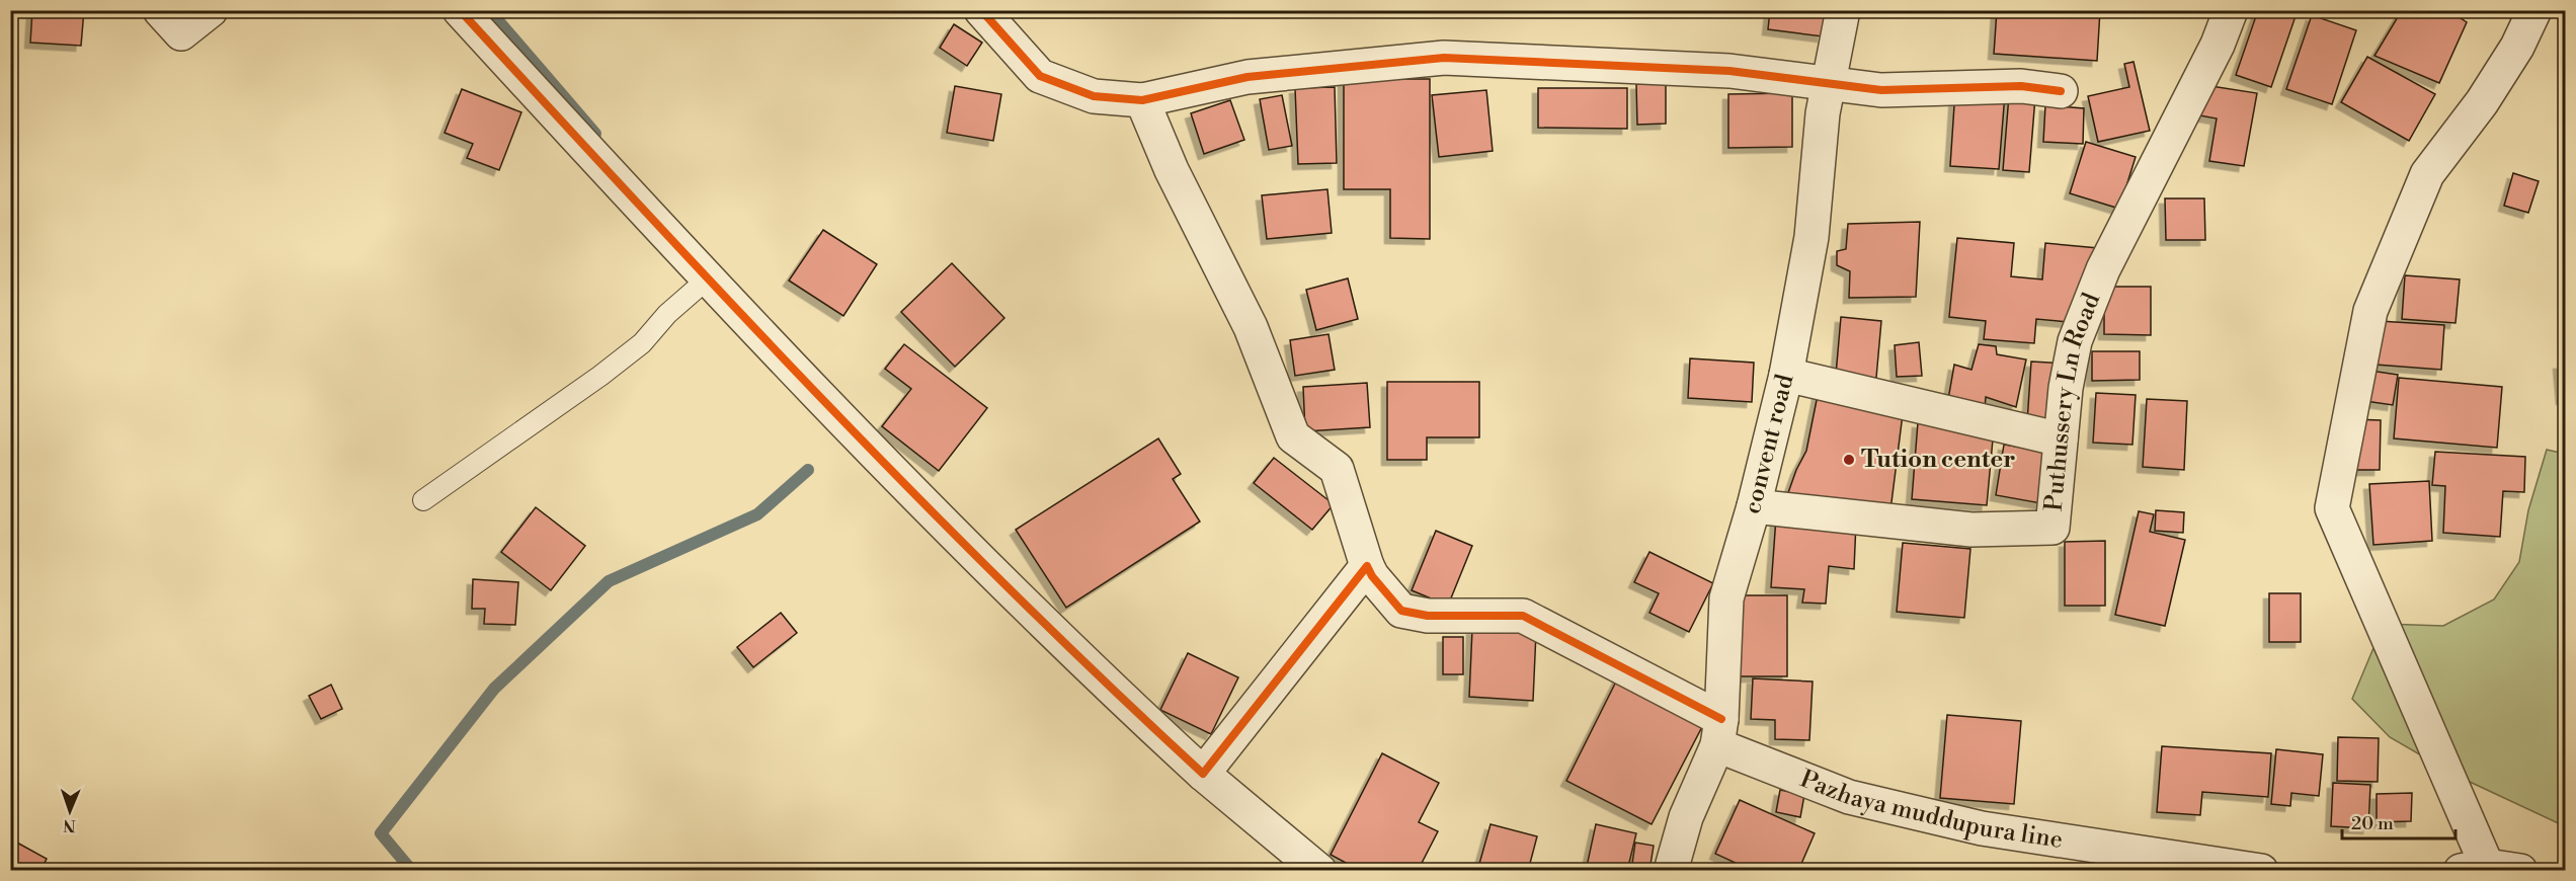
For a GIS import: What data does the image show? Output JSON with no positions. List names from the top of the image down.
{
  "streets": {
    "street": ["Puthussery Ln Road", "convent road", "Pazhaya muddupura line"]
  },
  "crossings": [
    ["Puthussery Ln Road", "convent road"],
    ["convent road", "Pazhaya muddupura line"]
  ],
  "places": ["Tution center"],
  "scale_bar": "20 m",
  "north": "bottom"
}
